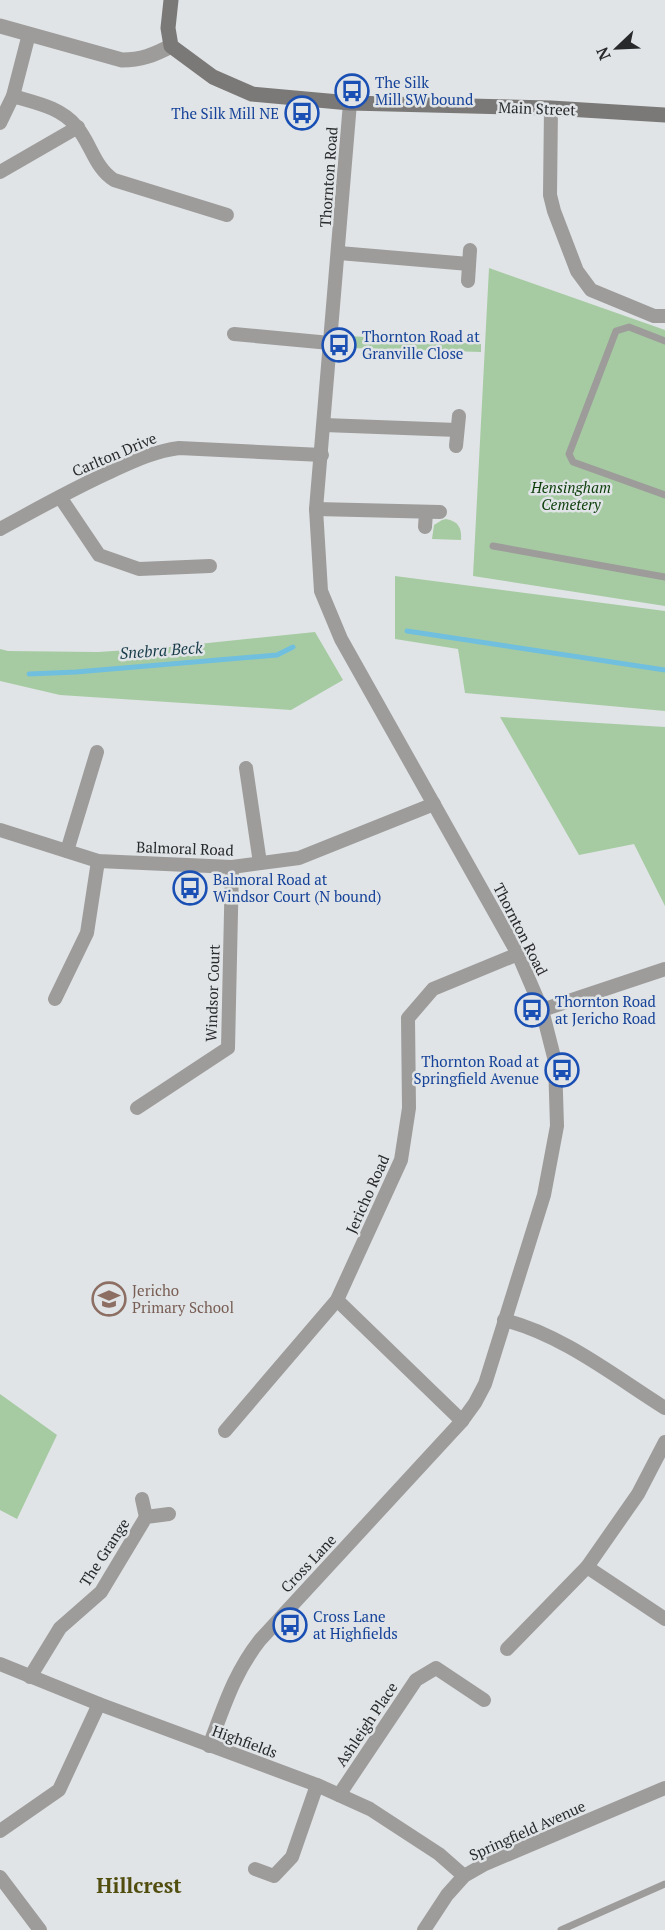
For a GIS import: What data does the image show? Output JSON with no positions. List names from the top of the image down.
{
  "streets": {
    "main road": ["Main Street"],
    "street": [
      "Thornton Road",
      "Carlton Drive",
      "Balmoral Road",
      "Windsor Court",
      "Jericho Road",
      "The Grange",
      "Cross Lane",
      "Ashleigh Place",
      "Highfields",
      "Springfield Avenue"
    ]
  },
  "crossings": [
    ["Main Street", "Thornton Road"],
    ["Thornton Road", "Carlton Drive"],
    ["Thornton Road", "Balmoral Road"],
    ["Thornton Road", "Jericho Road"],
    ["Thornton Road", "Cross Lane"],
    ["Balmoral Road", "Windsor Court"],
    ["The Grange", "Highfields"],
    ["Cross Lane", "Highfields"],
    ["Ashleigh Place", "Highfields"],
    ["Highfields", "Springfield Avenue"]
  ],
  "districts": ["Hillcrest"],
  "water": ["Snebra Beck"],
  "parks": ["Hensingham Cemetery"],
  "places": {
    "bus stop": [
      "The Silk Mill SW bound",
      "The Silk Mill NE",
      "Thornton Road at Granville Close",
      "Balmoral Road at Windsor Court (N bound)",
      "Thornton Road at Jericho Road",
      "Thornton Road at Springfield Avenue",
      "Cross Lane at Highfields"
    ],
    "school or university": ["Jericho Primary School"]
  },
  "north": "bottom left"
}
